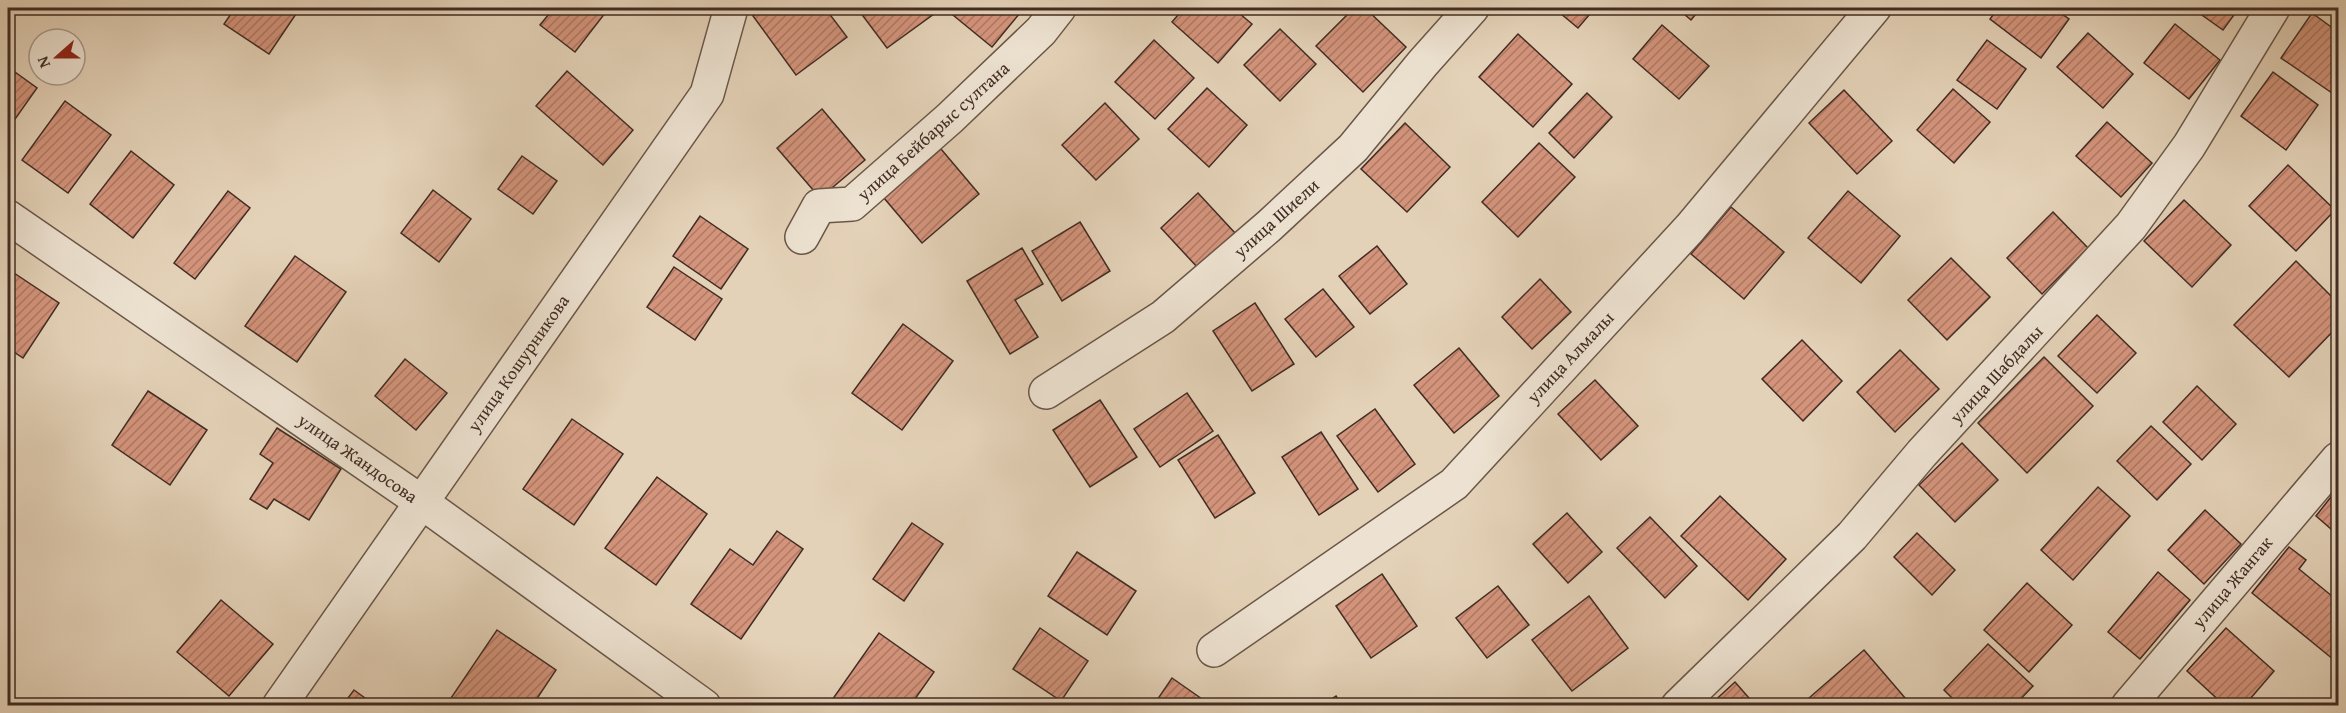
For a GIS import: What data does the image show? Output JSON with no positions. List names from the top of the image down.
{
  "streets": {
    "street": [
      "улица Бейбарыс султана",
      "улица Шиели",
      "улица Алмалы",
      "улица Кошурникова",
      "улица Шабдалы",
      "улица Жандосова",
      "улица Жангак"
    ]
  },
  "crossings": [
    ["улица Кошурникова", "улица Жандосова"]
  ],
  "north": "left"
}
